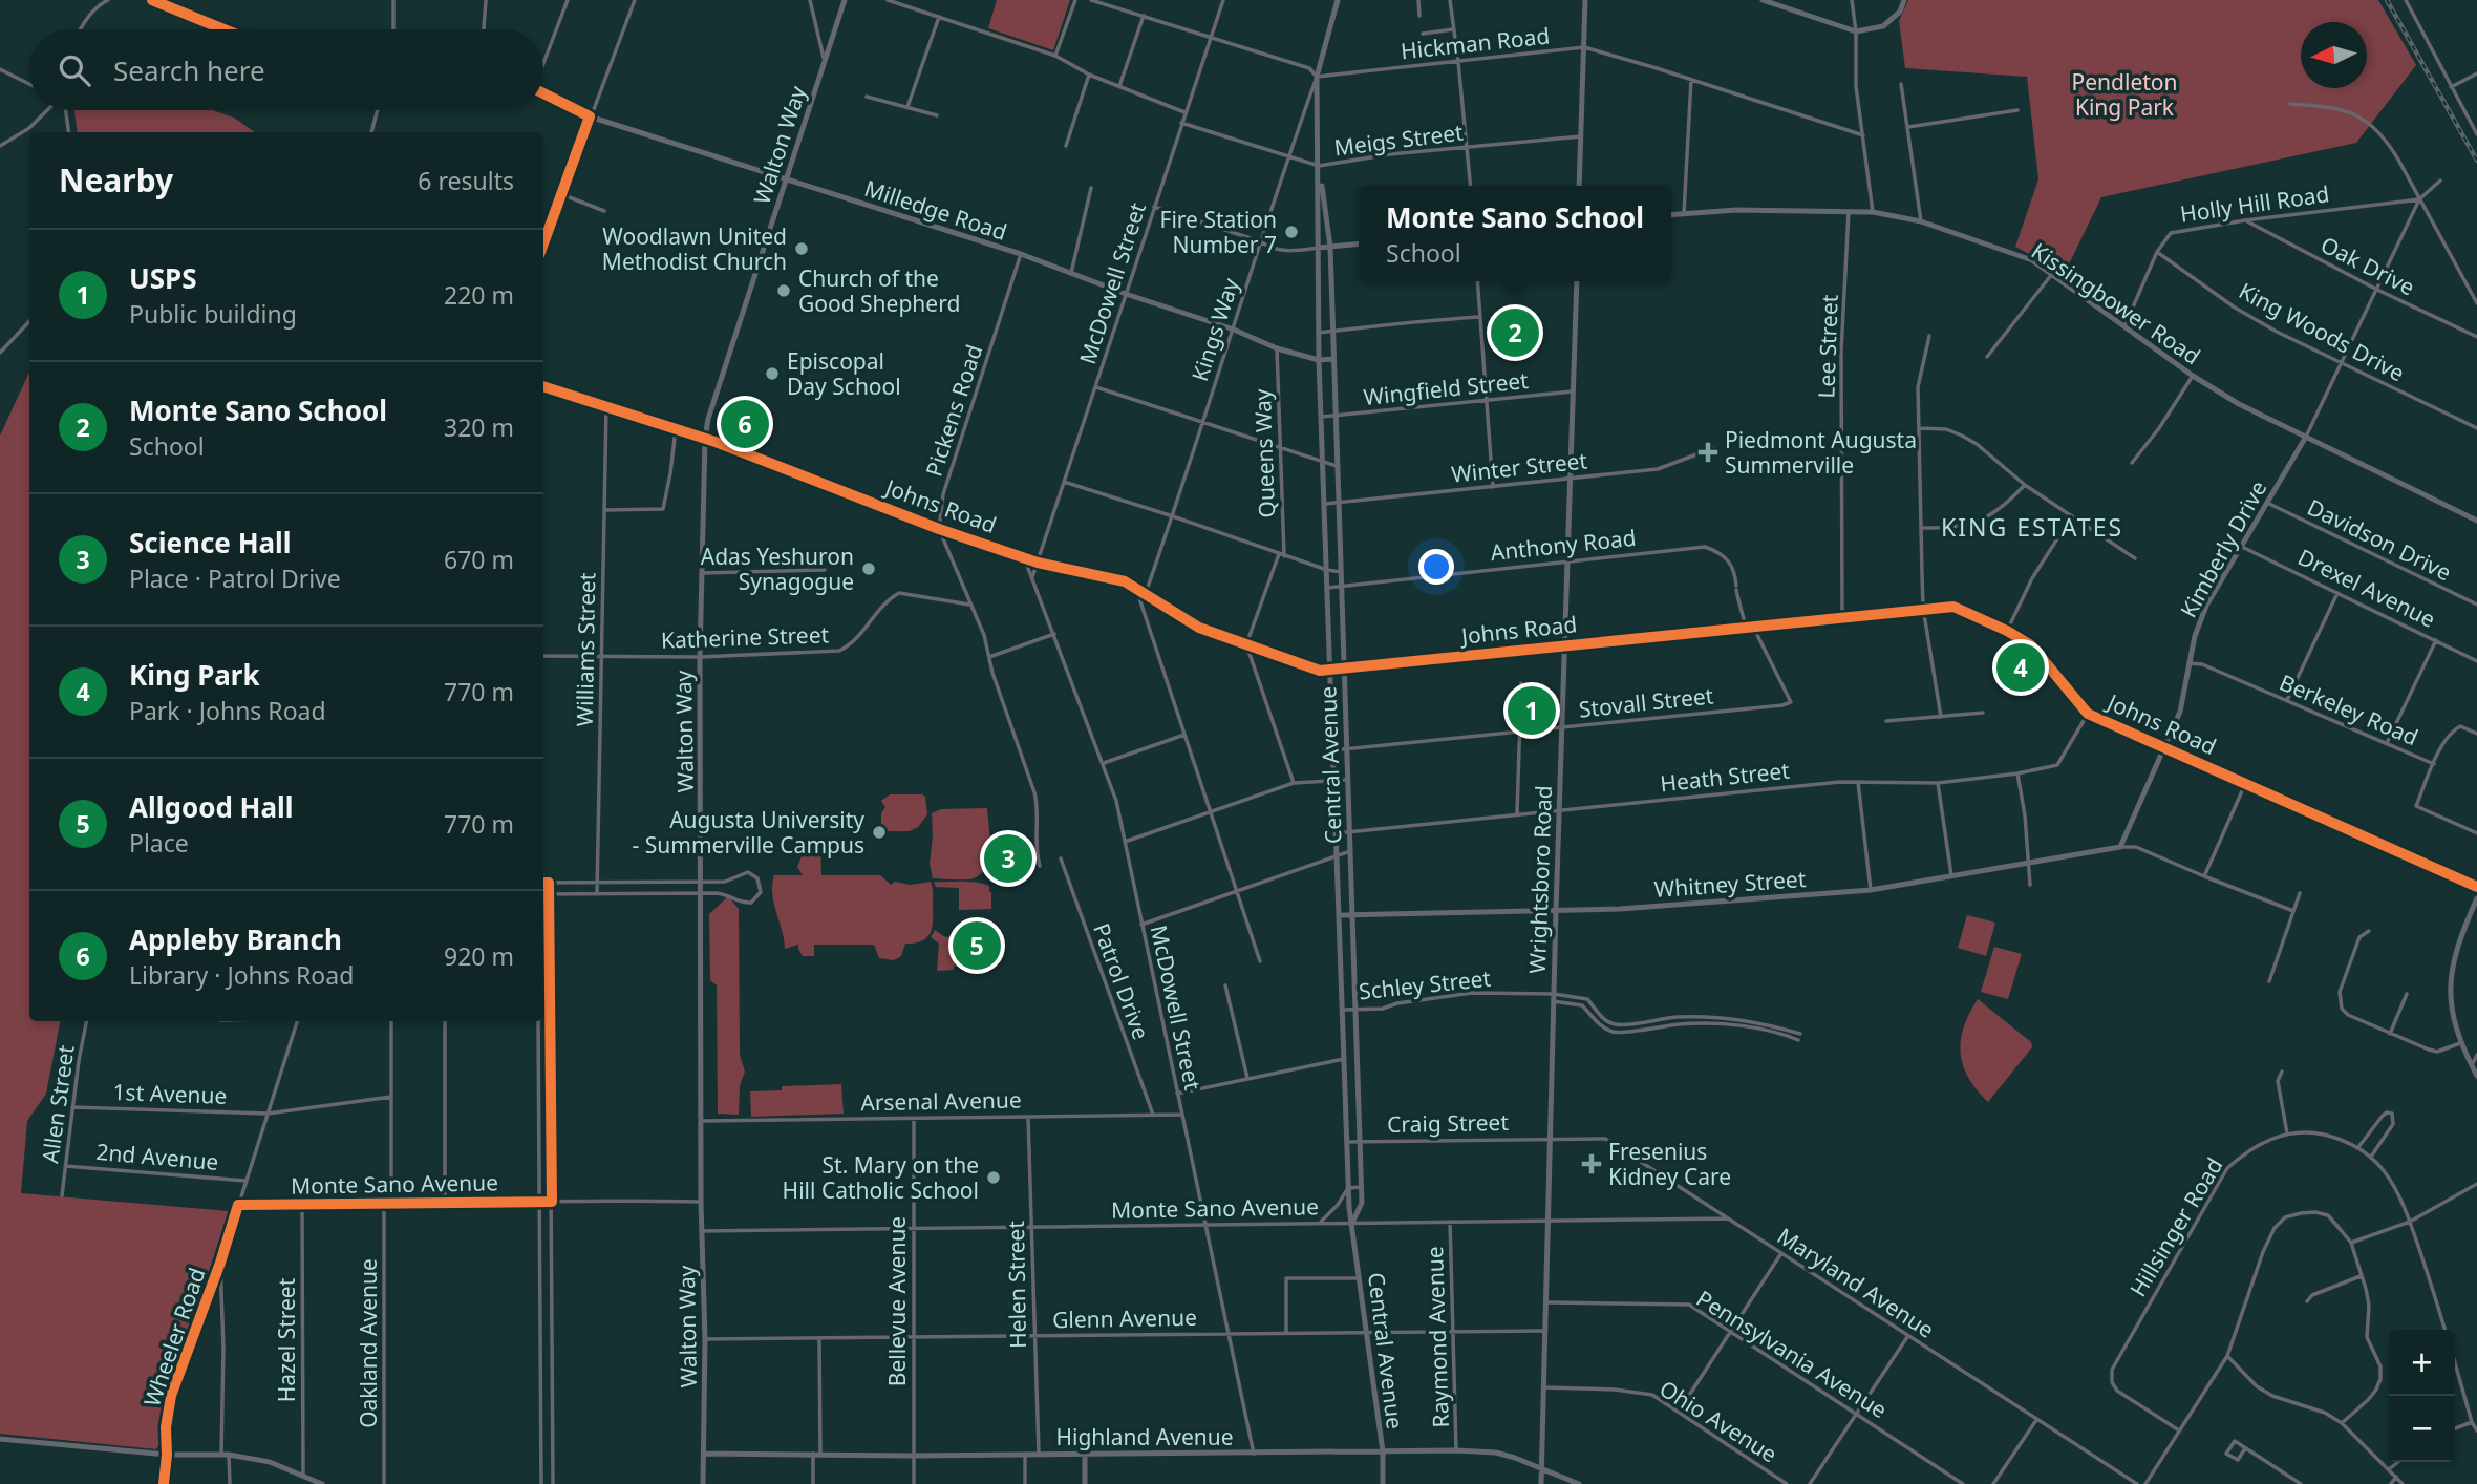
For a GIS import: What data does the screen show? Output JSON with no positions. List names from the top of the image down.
{
  "streets": {
    "main road": [
      "Walton Way",
      "Milledge Road",
      "Kissingbower Road",
      "Kimberly Drive",
      "Central Avenue",
      "Wrightsboro Road",
      "Whitney Street",
      "Wheeler Road",
      "Highland Avenue"
    ],
    "street": [
      "Hickman Road",
      "Meigs Street",
      "Holly Hill Road",
      "Oak Drive",
      "McDowell Street",
      "Kings Way",
      "King Woods Drive",
      "Lee Street",
      "Wingfield Street",
      "Pickens Road",
      "Queens Way",
      "Winter Street",
      "Johns Road",
      "Davidson Drive",
      "Anthony Road",
      "Drexel Avenue",
      "Katherine Street",
      "Williams Street",
      "Stovall Street",
      "Berkeley Road",
      "Heath Street",
      "Patrol Drive",
      "Schley Street",
      "1st Avenue",
      "Arsenal Avenue",
      "Allen Street",
      "Craig Street",
      "2nd Avenue",
      "Monte Sano Avenue",
      "Hillsinger Road",
      "Maryland Avenue",
      "Helen Street",
      "Bellevue Avenue",
      "Glenn Avenue",
      "Raymond Avenue",
      "Hazel Street",
      "Oakland Avenue",
      "Pennsylvania Avenue",
      "Ohio Avenue"
    ]
  },
  "crossings": [
    ["Hickman Road", "Kings Way"],
    ["Hickman Road", "Central Avenue"],
    ["Meigs Street", "McDowell Street"],
    ["Meigs Street", "Kings Way"],
    ["Meigs Street", "Central Avenue"],
    ["Walton Way", "Milledge Road"],
    ["Walton Way", "Johns Road"],
    ["Walton Way", "Katherine Street"],
    ["Walton Way", "Arsenal Avenue"],
    ["Walton Way", "Monte Sano Avenue"],
    ["Walton Way", "Glenn Avenue"],
    ["Walton Way", "Highland Avenue"],
    ["Holly Hill Road", "Oak Drive"],
    ["Holly Hill Road", "Kissingbower Road"],
    ["Holly Hill Road", "King Woods Drive"],
    ["Milledge Road", "McDowell Street"],
    ["Milledge Road", "Kings Way"],
    ["Milledge Road", "Pickens Road"],
    ["Milledge Road", "Queens Way"],
    ["Milledge Road", "Central Avenue"],
    ["McDowell Street", "Johns Road"],
    ["McDowell Street", "Arsenal Avenue"],
    ["McDowell Street", "Monte Sano Avenue"],
    ["McDowell Street", "Glenn Avenue"],
    ["McDowell Street", "Highland Avenue"],
    ["Kissingbower Road", "Lee Street"],
    ["Kissingbower Road", "Kimberly Drive"],
    ["Kings Way", "Johns Road"],
    ["Kings Way", "Central Avenue"],
    ["Lee Street", "Johns Road"],
    ["Wingfield Street", "Central Avenue"],
    ["Wingfield Street", "Wrightsboro Road"],
    ["Pickens Road", "Johns Road"],
    ["Queens Way", "Johns Road"],
    ["Winter Street", "Central Avenue"],
    ["Winter Street", "Wrightsboro Road"],
    ["Johns Road", "Anthony Road"],
    ["Johns Road", "Kimberly Drive"],
    ["Johns Road", "Williams Street"],
    ["Johns Road", "Stovall Street"],
    ["Johns Road", "Central Avenue"],
    ["Johns Road", "Heath Street"],
    ["Johns Road", "Wrightsboro Road"],
    ["Davidson Drive", "Kimberly Drive"],
    ["Anthony Road", "Central Avenue"],
    ["Anthony Road", "Wrightsboro Road"],
    ["Kimberly Drive", "Drexel Avenue"],
    ["Kimberly Drive", "Berkeley Road"],
    ["Kimberly Drive", "Whitney Street"],
    ["Katherine Street", "Williams Street"],
    ["Stovall Street", "Central Avenue"],
    ["Stovall Street", "Wrightsboro Road"],
    ["Central Avenue", "Heath Street"],
    ["Central Avenue", "Whitney Street"],
    ["Central Avenue", "Schley Street"],
    ["Central Avenue", "Craig Street"],
    ["Central Avenue", "Monte Sano Avenue"],
    ["Central Avenue", "Glenn Avenue"],
    ["Central Avenue", "Highland Avenue"],
    ["Heath Street", "Wrightsboro Road"],
    ["Wrightsboro Road", "Whitney Street"],
    ["Wrightsboro Road", "Schley Street"],
    ["Wrightsboro Road", "Craig Street"],
    ["Wrightsboro Road", "Monte Sano Avenue"],
    ["Wrightsboro Road", "Maryland Avenue"],
    ["Wrightsboro Road", "Glenn Avenue"],
    ["Wrightsboro Road", "Pennsylvania Avenue"],
    ["Wrightsboro Road", "Ohio Avenue"],
    ["Wrightsboro Road", "Highland Avenue"],
    ["Patrol Drive", "Arsenal Avenue"],
    ["1st Avenue", "Allen Street"],
    ["1st Avenue", "Wheeler Road"],
    ["Arsenal Avenue", "Helen Street"],
    ["Arsenal Avenue", "Bellevue Avenue"],
    ["Allen Street", "2nd Avenue"],
    ["Craig Street", "Maryland Avenue"],
    ["2nd Avenue", "Wheeler Road"],
    ["Monte Sano Avenue", "Maryland Avenue"],
    ["Monte Sano Avenue", "Helen Street"],
    ["Monte Sano Avenue", "Bellevue Avenue"],
    ["Monte Sano Avenue", "Wheeler Road"],
    ["Monte Sano Avenue", "Raymond Avenue"],
    ["Monte Sano Avenue", "Hazel Street"],
    ["Monte Sano Avenue", "Oakland Avenue"],
    ["Helen Street", "Glenn Avenue"],
    ["Helen Street", "Highland Avenue"],
    ["Bellevue Avenue", "Glenn Avenue"],
    ["Bellevue Avenue", "Highland Avenue"],
    ["Glenn Avenue", "Raymond Avenue"],
    ["Raymond Avenue", "Highland Avenue"]
  ],
  "districts": ["KING ESTATES"],
  "parks": ["Pendleton King Park"],
  "places": {
    "other": [
      "Fire Station Number 7",
      "Woodlawn United Methodist Church",
      "Church of the Good Shepherd",
      "Episcopal Day School",
      "Adas Yeshuron Synagogue",
      "Augusta University - Summerville Campus",
      "St. Mary on the Hill Catholic School"
    ],
    "health": ["Piedmont Augusta Summerville", "Fresenius Kidney Care"]
  },
  "north": "left",
  "page": {
    "search": "Search here",
    "heading": ["Nearby", "6 results"],
    "popup": ["Monte Sano School", "School"],
    "list": [
      {
        "mark": "1",
        "name": "USPS",
        "note": "Public building",
        "value": "220 m"
      },
      {
        "mark": "2",
        "name": "Monte Sano School",
        "note": "School",
        "value": "320 m"
      },
      {
        "mark": "3",
        "name": "Science Hall",
        "note": "Place · Patrol Drive",
        "value": "670 m"
      },
      {
        "mark": "4",
        "name": "King Park",
        "note": "Park · Johns Road",
        "value": "770 m"
      },
      {
        "mark": "5",
        "name": "Allgood Hall",
        "note": "Place",
        "value": "770 m"
      },
      {
        "mark": "6",
        "name": "Appleby Branch",
        "note": "Library · Johns Road",
        "value": "920 m"
      }
    ],
    "pins": [
      "2",
      "6",
      "4",
      "1",
      "3",
      "5"
    ],
    "map_buttons": ["+", "−"]
  }
}
